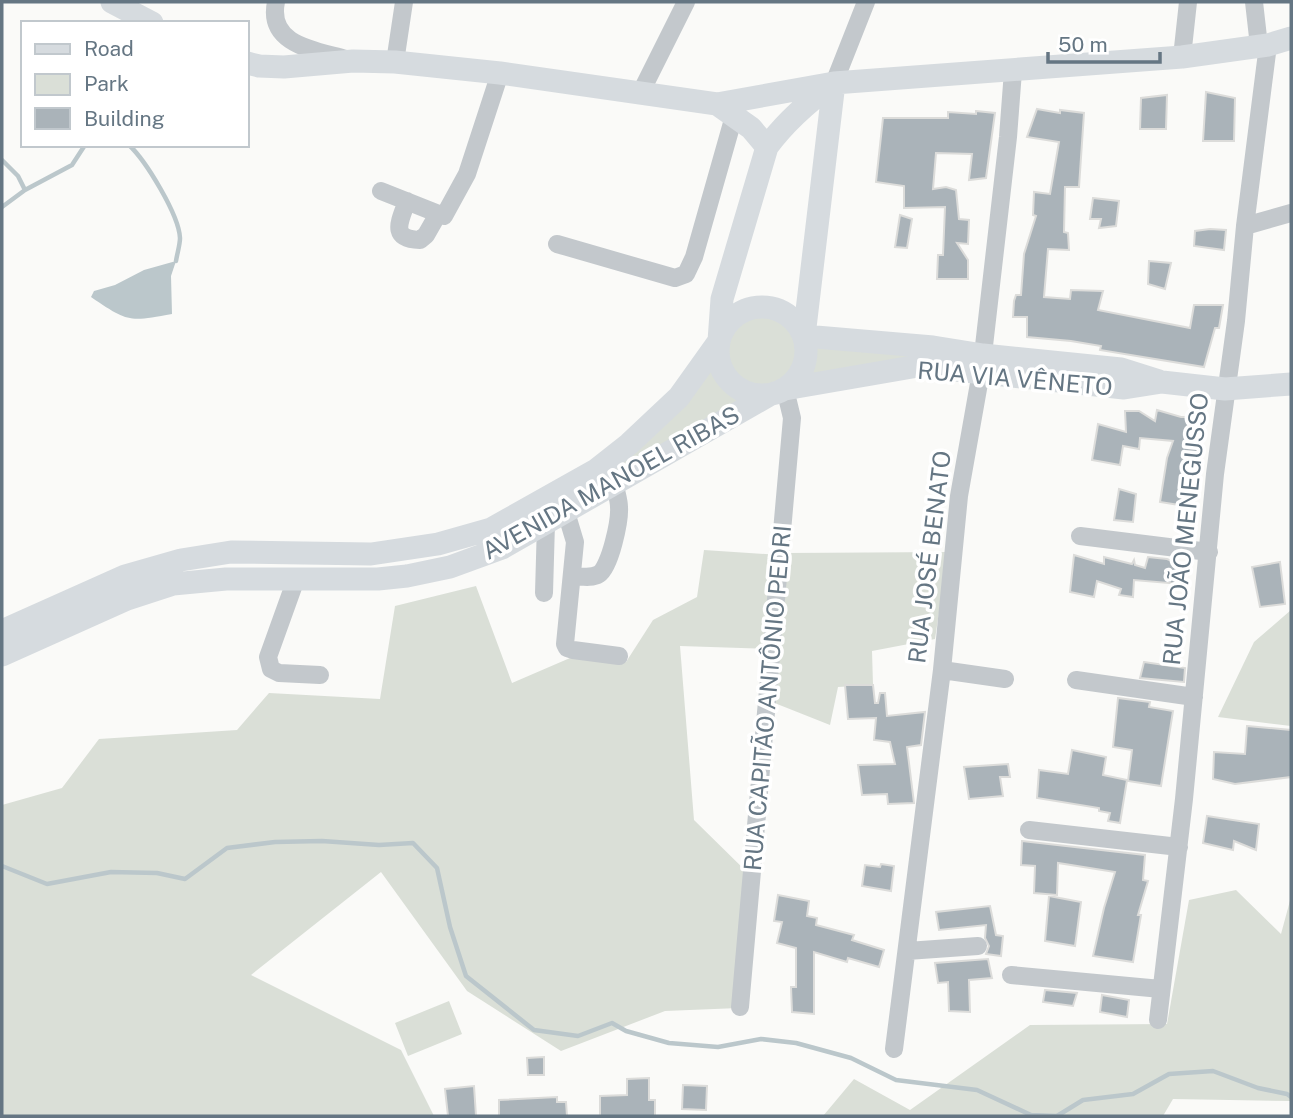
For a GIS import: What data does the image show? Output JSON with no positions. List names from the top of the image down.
{
  "streets": {
    "main road": ["RUA VIA VÊNETO", "AVENIDA MANOEL RIBAS"],
    "street": ["RUA JOÃO MENEGUSSO", "RUA JOSÉ BENATO", "RUA CAPITÃO ANTÔNIO PEDRI"]
  },
  "crossings": [
    ["RUA VIA VÊNETO", "AVENIDA MANOEL RIBAS"],
    ["RUA VIA VÊNETO", "RUA JOÃO MENEGUSSO"],
    ["RUA VIA VÊNETO", "RUA JOSÉ BENATO"],
    ["RUA VIA VÊNETO", "RUA CAPITÃO ANTÔNIO PEDRI"],
    ["AVENIDA MANOEL RIBAS", "RUA CAPITÃO ANTÔNIO PEDRI"]
  ],
  "legend": ["Road", "Park", "Building"],
  "scale_bar": "50 m"
}
